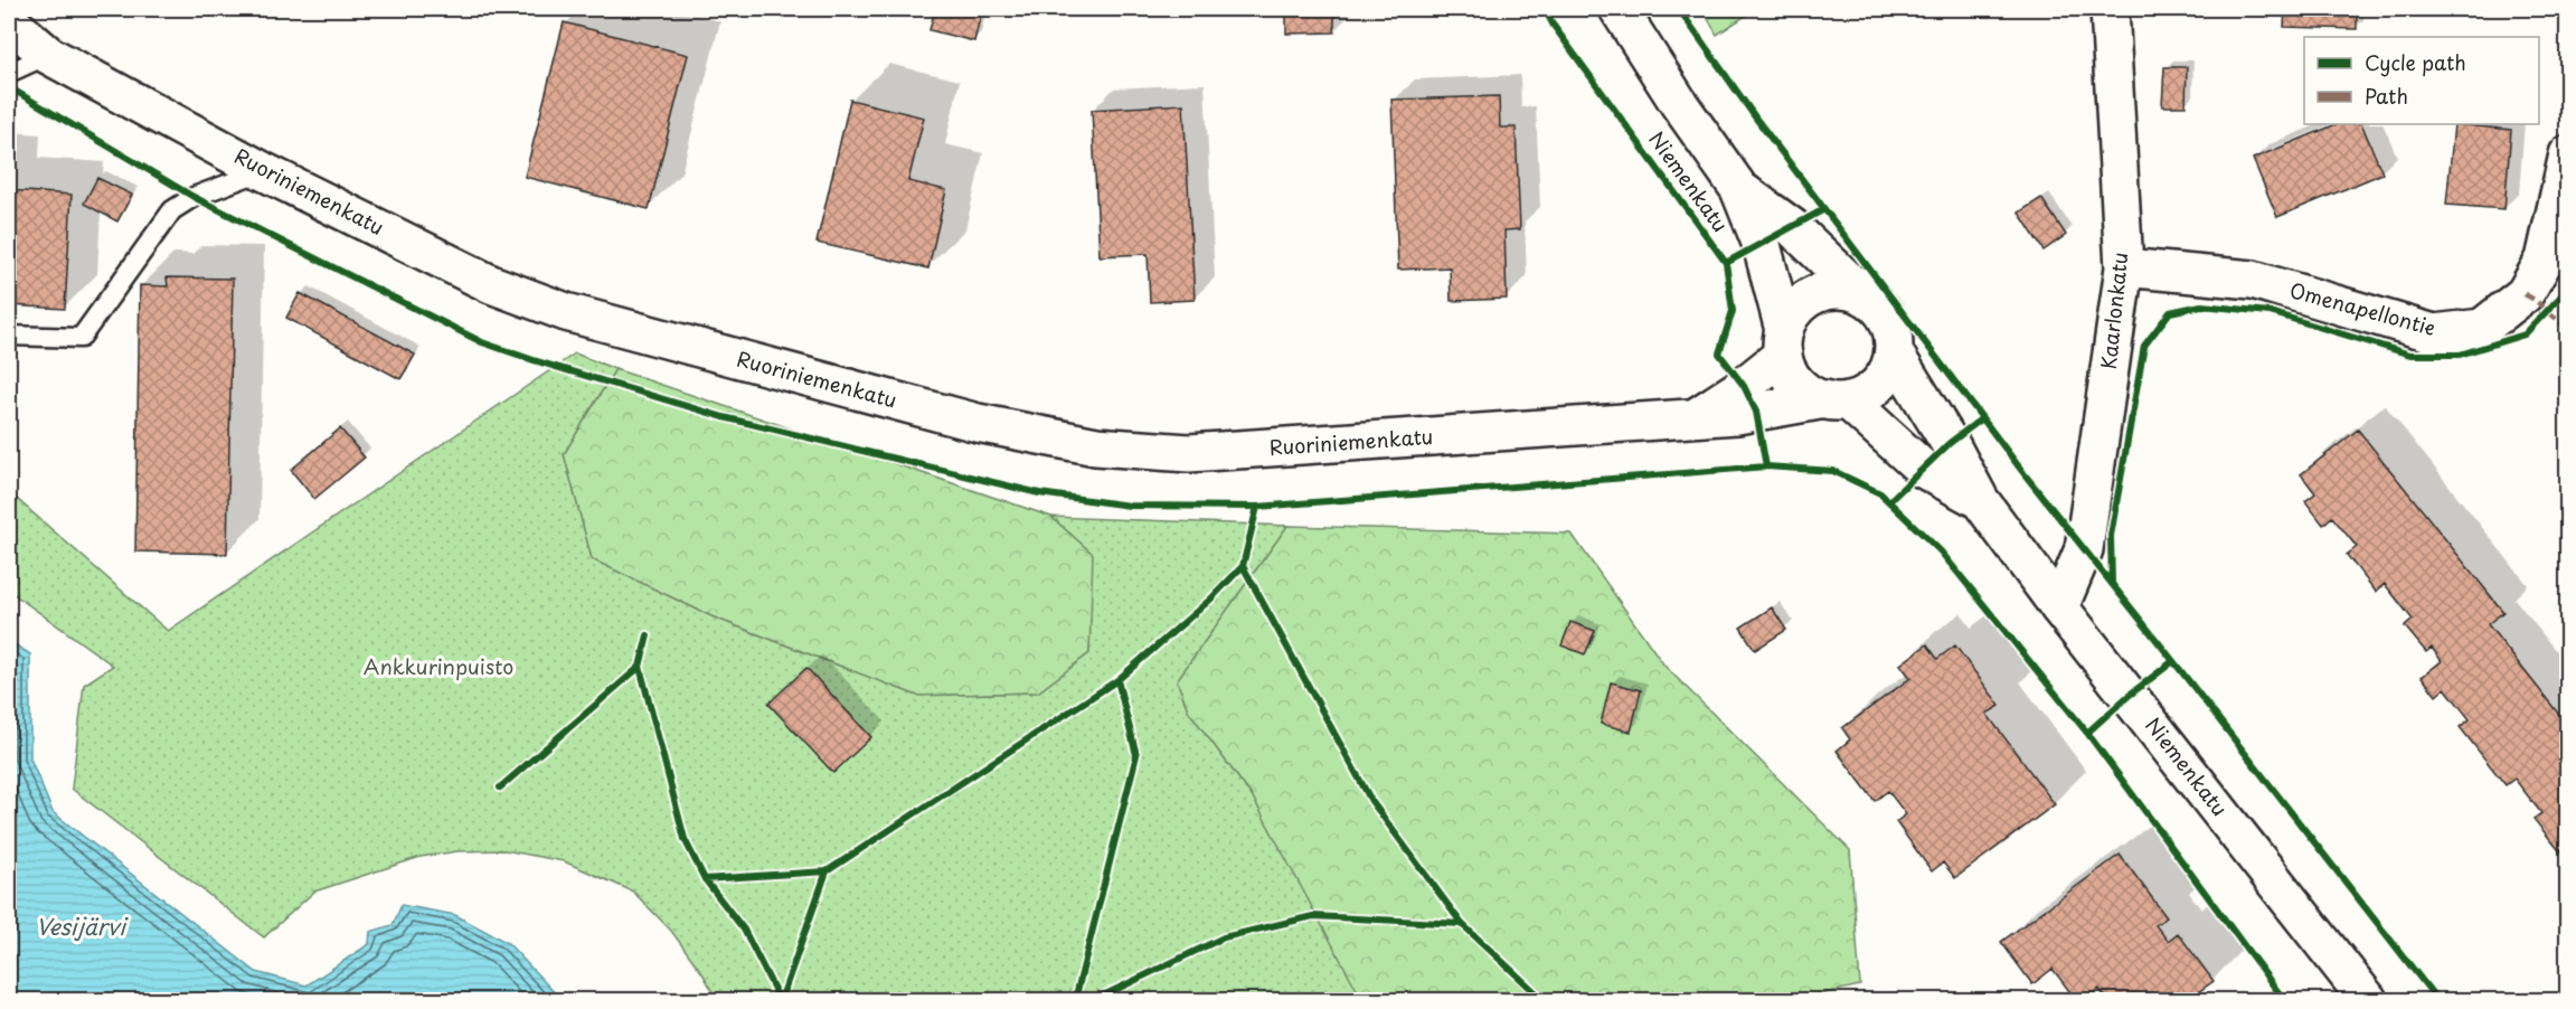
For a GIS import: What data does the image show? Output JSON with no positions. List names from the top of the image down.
{
  "streets": {
    "street": [
      "Niemenkatu",
      "Ruoriniemenkatu",
      "Omenapellontie",
      "Kaarlonkatu"
    ]
  },
  "crossings": [
    ["Niemenkatu", "Ruoriniemenkatu"],
    ["Niemenkatu", "Kaarlonkatu"],
    ["Omenapellontie", "Kaarlonkatu"]
  ],
  "water": ["Vesijärvi"],
  "parks": ["Ankkurinpuisto"],
  "legend": ["Cycle path", "Path"]
}
